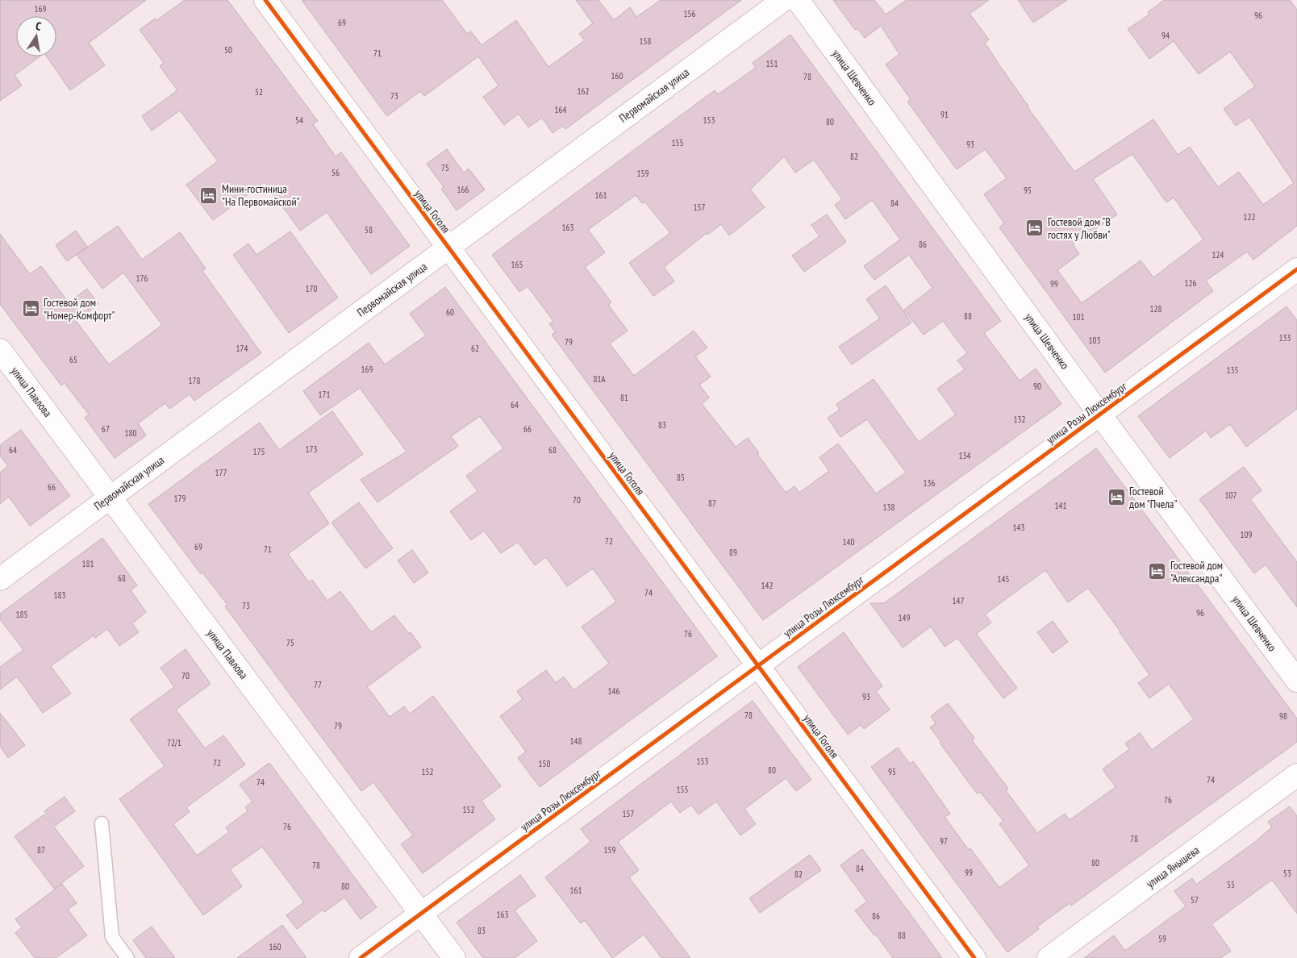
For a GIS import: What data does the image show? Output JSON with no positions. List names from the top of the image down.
{
  "streets": {
    "street": [
      "улица Шевченко",
      "Первомайская улица",
      "улица Гоголя",
      "улица Павлова",
      "улица Розы Люксембург",
      "улица Янышева"
    ]
  },
  "crossings": [
    ["улица Шевченко", "улица Розы Люксембург"],
    ["Первомайская улица", "улица Гоголя"],
    ["Первомайская улица", "улица Павлова"],
    ["улица Гоголя", "улица Розы Люксембург"],
    ["улица Павлова", "улица Розы Люксембург"]
  ],
  "places": {
    "hotel": [
      "Мини-гостиница \"На Первомайской\"",
      "Гостевой дом \"В гостях у Любви\"",
      "Гостевой дом \"Номер-Комфорт\"",
      "Гостевой дом \"Пчела\"",
      "Гостевой дом \"Александра\""
    ]
  },
  "house_numbers": [
    "169",
    "156",
    "96",
    "69",
    "94",
    "158",
    "50",
    "71",
    "151",
    "160",
    "78",
    "162",
    "52",
    "73",
    "164",
    "91",
    "54",
    "153",
    "80",
    "155",
    "93",
    "82",
    "75",
    "56",
    "159",
    "166",
    "95",
    "161",
    "84",
    "157",
    "122",
    "163",
    "58",
    "86",
    "124",
    "165",
    "176",
    "126",
    "99",
    "170",
    "128",
    "60",
    "88",
    "101",
    "133",
    "103",
    "79",
    "174",
    "62",
    "65",
    "169",
    "135",
    "81А",
    "178",
    "90",
    "171",
    "81",
    "64",
    "132",
    "83",
    "67",
    "66",
    "180",
    "173",
    "64",
    "68",
    "175",
    "134",
    "177",
    "85",
    "136",
    "66",
    "107",
    "179",
    "70",
    "87",
    "141",
    "138",
    "143",
    "109",
    "72",
    "140",
    "69",
    "71",
    "89",
    "181",
    "68",
    "145",
    "142",
    "74",
    "183",
    "147",
    "73",
    "96",
    "185",
    "149",
    "76",
    "75",
    "70",
    "77",
    "146",
    "93",
    "78",
    "98",
    "79",
    "148",
    "72/1",
    "153",
    "72",
    "150",
    "80",
    "152",
    "95",
    "74",
    "74",
    "155",
    "76",
    "152",
    "157",
    "76",
    "78",
    "97",
    "87",
    "159",
    "80",
    "78",
    "84",
    "99",
    "53",
    "82",
    "55",
    "80",
    "161",
    "57",
    "163",
    "86",
    "83",
    "88",
    "59",
    "160"
  ],
  "north": "top"
}
